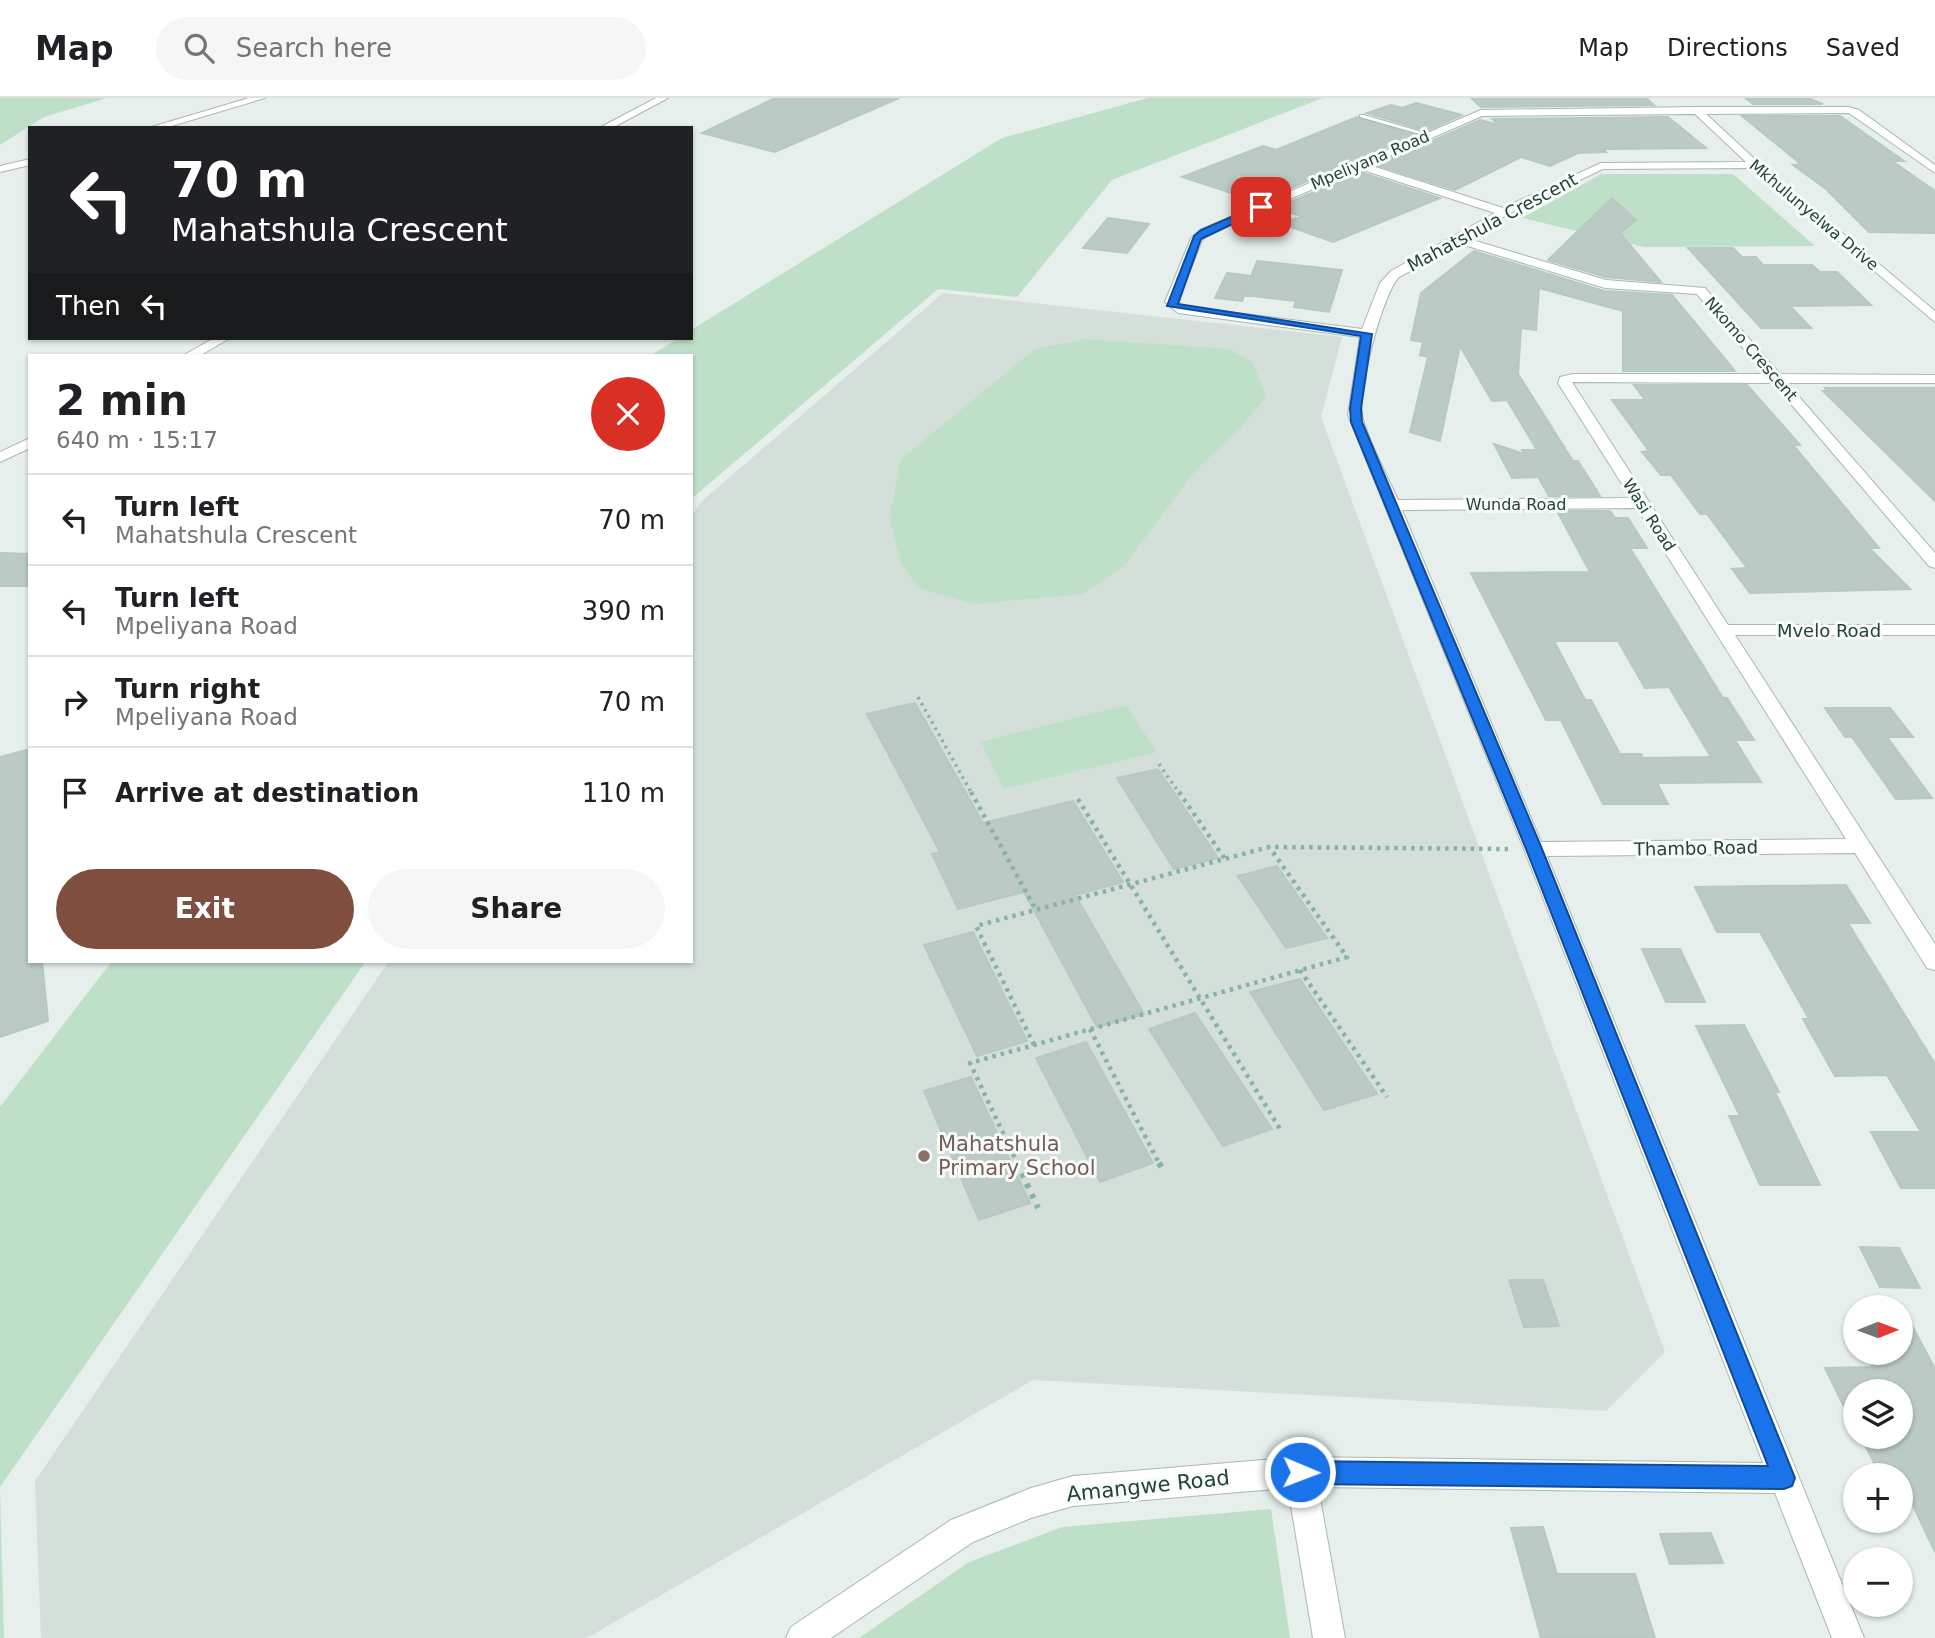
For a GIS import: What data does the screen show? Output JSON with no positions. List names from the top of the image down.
{
  "streets": {
    "street": [
      "Mpeliyana Road",
      "Mkhulunyelwa Drive",
      "Mahatshula Crescent",
      "Nkomo Crescent",
      "Wunda Road",
      "Wasi Road",
      "Mvelo Road",
      "Thambo Road",
      "Amangwe Road"
    ]
  },
  "crossings": [
    ["Mpeliyana Road", "Mkhulunyelwa Drive"],
    ["Mpeliyana Road", "Mahatshula Crescent"],
    ["Mkhulunyelwa Drive", "Mahatshula Crescent"],
    ["Mahatshula Crescent", "Nkomo Crescent"],
    ["Mahatshula Crescent", "Wunda Road"],
    ["Mahatshula Crescent", "Thambo Road"],
    ["Mahatshula Crescent", "Amangwe Road"],
    ["Nkomo Crescent", "Wasi Road"],
    ["Wunda Road", "Wasi Road"],
    ["Wasi Road", "Mvelo Road"],
    ["Wasi Road", "Thambo Road"]
  ],
  "places": ["Mahatshula Primary School"],
  "north": "right",
  "page": {
    "header": "Map",
    "search": "Search here",
    "nav": ["Map", "Directions", "Saved"],
    "turn": ["70 m", "Mahatshula Crescent"],
    "then": "Then",
    "heading": ["2 min", "640 m · 15:17"],
    "list": [
      {
        "name": "Turn left",
        "note": "Mahatshula Crescent",
        "value": "70 m"
      },
      {
        "name": "Turn left",
        "note": "Mpeliyana Road",
        "value": "390 m"
      },
      {
        "name": "Turn right",
        "note": "Mpeliyana Road",
        "value": "70 m"
      },
      {
        "name": "Arrive at destination",
        "value": "110 m"
      }
    ],
    "buttons": ["Exit", "Share"],
    "map_buttons": ["+", "−"]
  }
}
